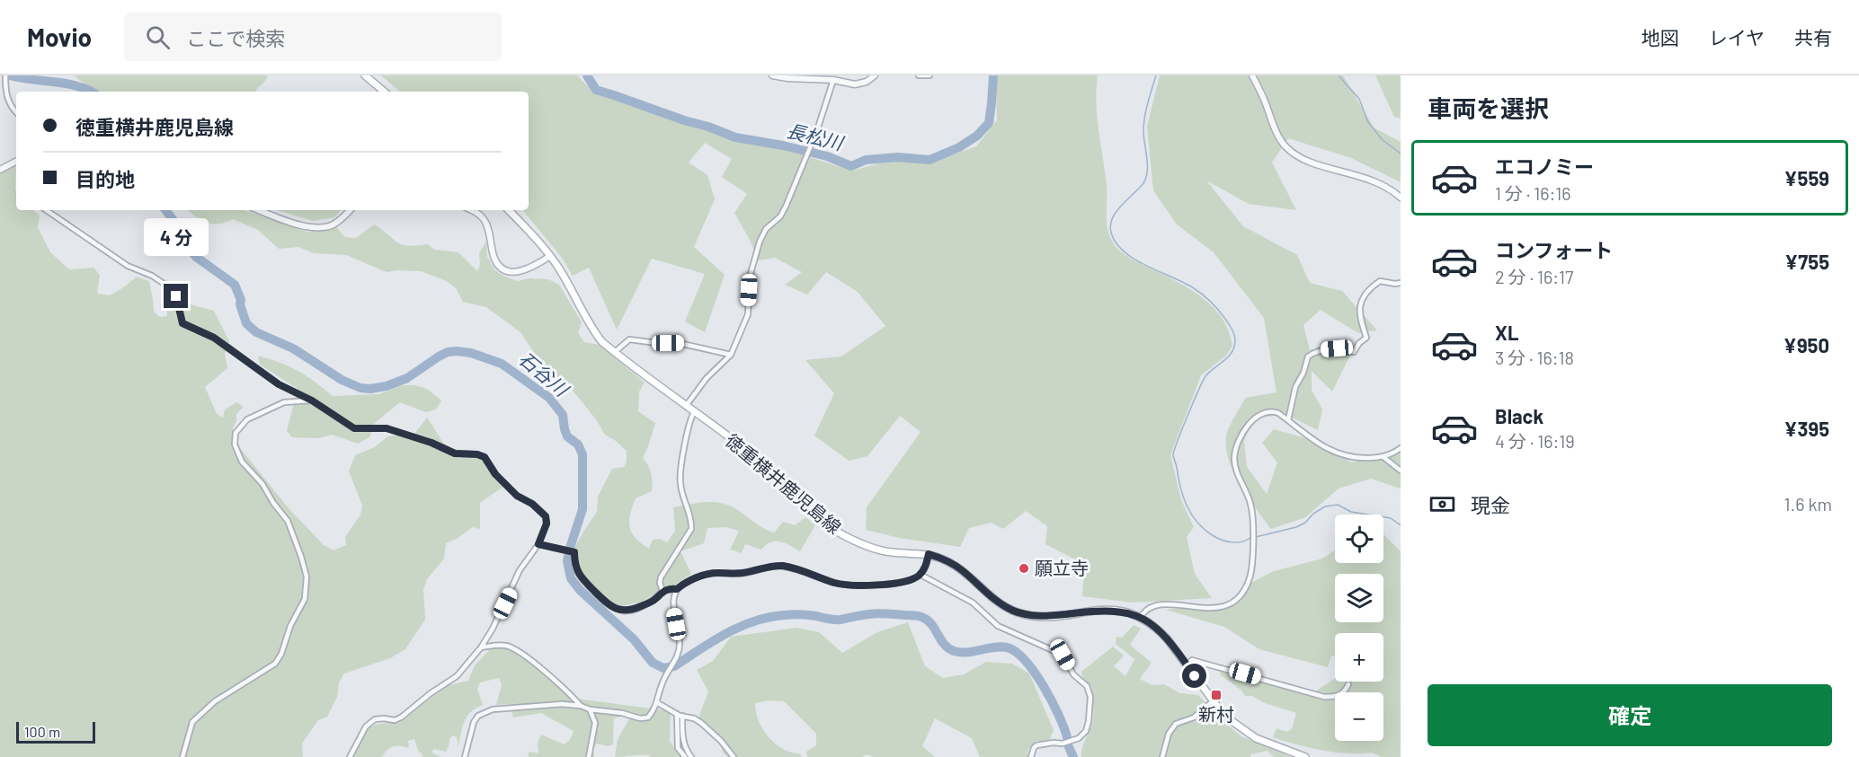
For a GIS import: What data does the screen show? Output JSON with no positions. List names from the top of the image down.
{
  "streets": {
    "main road": ["徳重横井鹿児島線"]
  },
  "water": ["長松川", "石谷川"],
  "places": {
    "other": ["願立寺"],
    "transit": ["新村"]
  },
  "scale_bar": "100 m",
  "page": {
    "header": "Movio",
    "search": "ここで検索",
    "nav": ["地図", "レイヤ", "共有"],
    "heading": "車両を選択",
    "banner": ["徳重横井鹿児島線", "目的地"],
    "list": [
      {
        "name": "エコノミー",
        "note": "1 分 · 16:16",
        "value": "¥559"
      },
      {
        "name": "コンフォート",
        "note": "2 分 · 16:17",
        "value": "¥755"
      },
      {
        "name": "XL",
        "note": "3 分 · 16:18",
        "value": "¥950"
      },
      {
        "name": "Black",
        "note": "4 分 · 16:19",
        "value": "¥395"
      }
    ],
    "bubble": "4 分",
    "pay": ["現金", "1.6 km"],
    "map_buttons": ["+", "−"],
    "buttons": "確定",
    "scale": "100 m"
  }
}
